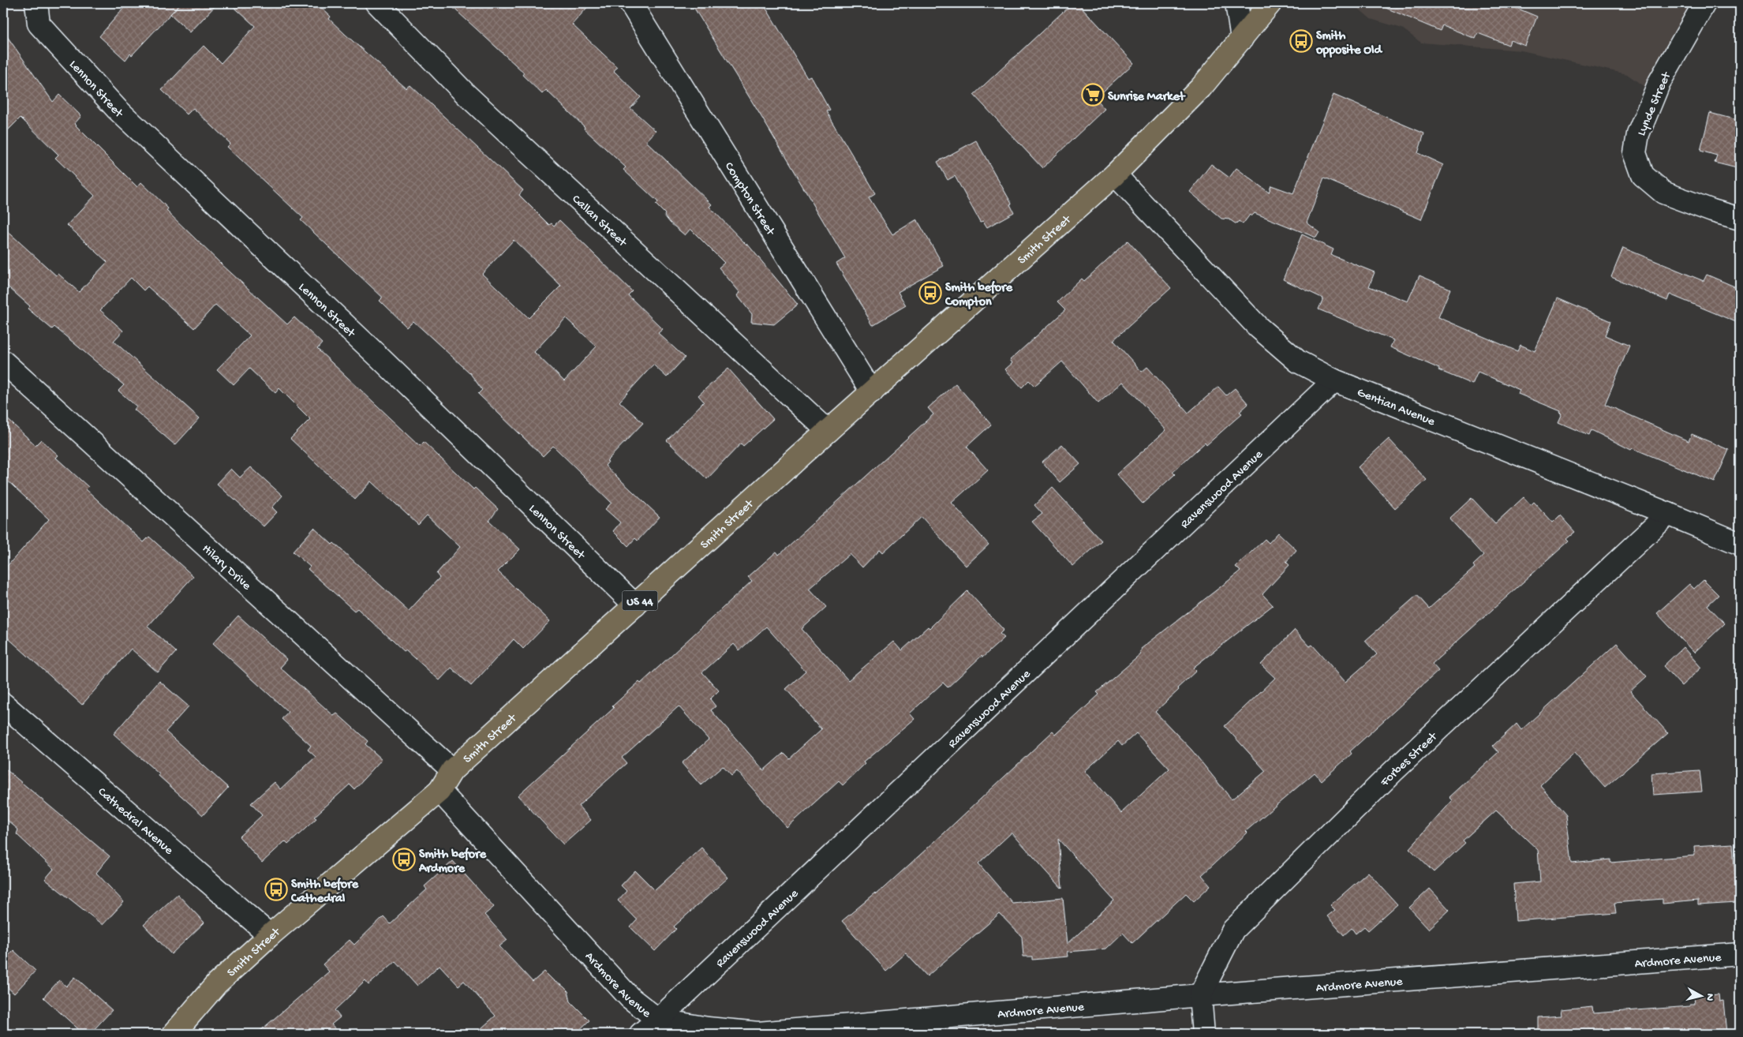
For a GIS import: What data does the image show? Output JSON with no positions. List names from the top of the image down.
{
  "streets": {
    "main road": ["Smith Street", "US 44"],
    "street": [
      "Lennon Street",
      "Lynde Street",
      "Compton Street",
      "Callan Street",
      "Gentian Avenue",
      "Ravenswood Avenue",
      "Hilary Drive",
      "Forbes Street",
      "Cathedral Avenue",
      "Ardmore Avenue"
    ]
  },
  "crossings": [
    ["Lennon Street", "Smith Street"],
    ["Compton Street", "Smith Street"],
    ["Callan Street", "Smith Street"],
    ["Smith Street", "Gentian Avenue"],
    ["Smith Street", "Hilary Drive"],
    ["Smith Street", "Cathedral Avenue"],
    ["Smith Street", "Ardmore Avenue"],
    ["Gentian Avenue", "Ravenswood Avenue"],
    ["Gentian Avenue", "Forbes Street"],
    ["Ravenswood Avenue", "Ardmore Avenue"],
    ["Forbes Street", "Ardmore Avenue"]
  ],
  "places": {
    "bus stop": [
      "Smith opposite Old",
      "Smith before Compton",
      "Smith before Ardmore",
      "Smith before Cathedral"
    ],
    "supermarket": ["Sunrise Market"]
  },
  "north": "right"
}
